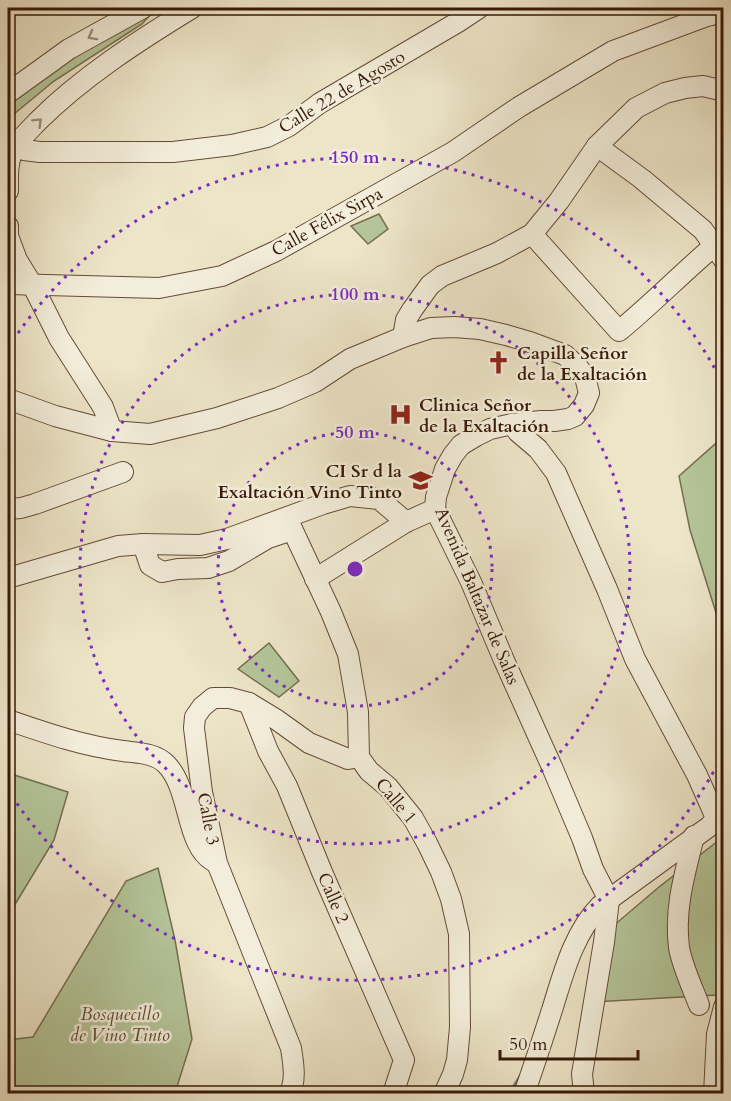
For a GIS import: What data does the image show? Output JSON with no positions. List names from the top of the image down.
{
  "streets": {
    "street": [
      "Calle 22 de Agosto",
      "Calle Félix Sirpa",
      "Avenida Baltazar de Salas",
      "Calle 1",
      "Calle 3",
      "Calle 2"
    ]
  },
  "crossings": [
    ["Calle 1", "Calle 3"],
    ["Calle 3", "Calle 2"]
  ],
  "parks": ["Bosquecillo de Vino Tinto"],
  "places": {
    "church": ["Capilla Señor de la Exaltación"],
    "hospital": ["Clinica Señor de la Exaltación"],
    "school or university": ["CI Sr d la Exaltación Vino Tinto"]
  },
  "scale_bar": "50 m",
  "rings": ["150 m", "100 m", "50 m"]
}
